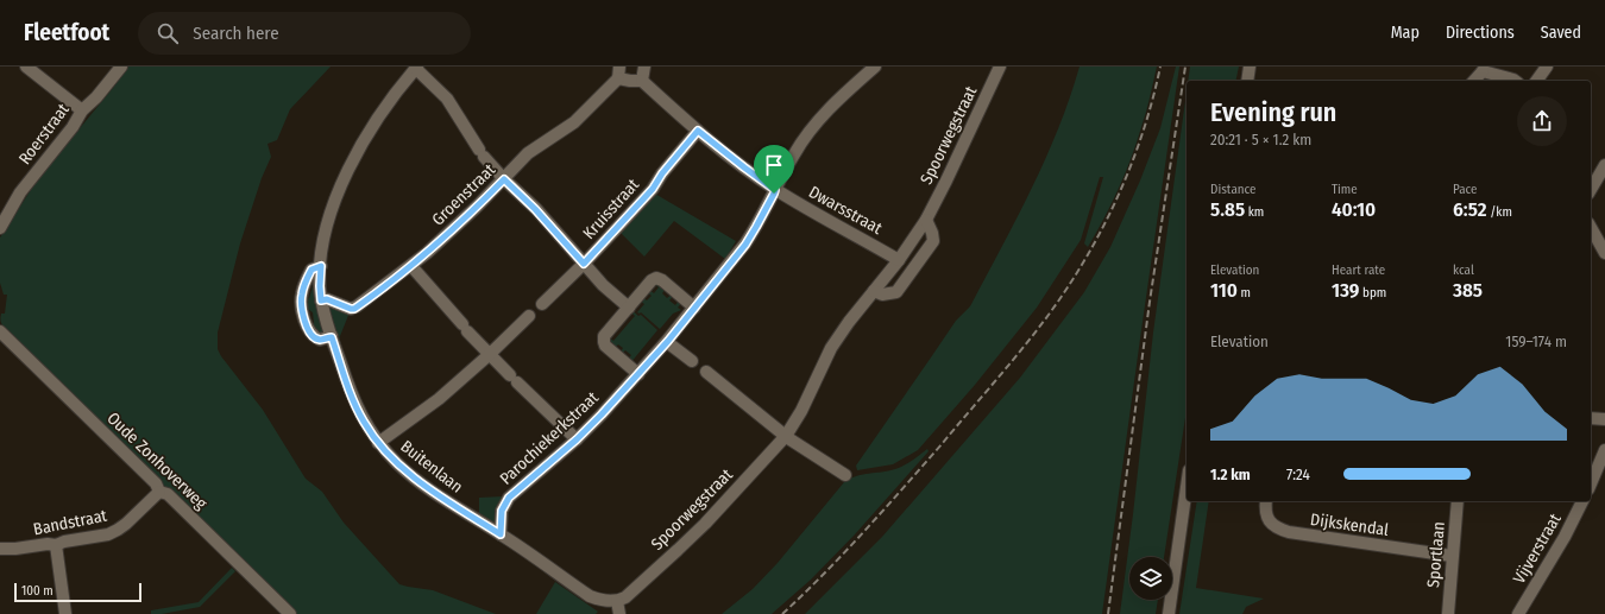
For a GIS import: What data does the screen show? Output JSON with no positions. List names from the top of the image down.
{
  "streets": {
    "street": [
      "Roerstraat",
      "Spoorwegstraat",
      "Groenstraat",
      "Kruisstraat",
      "Dwarsstraat",
      "Parochiekerkstraat",
      "Oude Zonhoverweg",
      "Buitenlaan",
      "Bandstraat",
      "Dijkskendal",
      "Vijverstraat",
      "Sportlaan"
    ]
  },
  "crossings": [
    ["Spoorwegstraat", "Dwarsstraat"],
    ["Spoorwegstraat", "Buitenlaan"],
    ["Groenstraat", "Buitenlaan"],
    ["Kruisstraat", "Dwarsstraat"],
    ["Dwarsstraat", "Parochiekerkstraat"],
    ["Parochiekerkstraat", "Buitenlaan"],
    ["Oude Zonhoverweg", "Bandstraat"],
    ["Dijkskendal", "Sportlaan"]
  ],
  "scale_bar": "100 m",
  "page": {
    "header": "Fleetfoot",
    "search": "Search here",
    "nav": ["Map", "Directions", "Saved"],
    "heading": ["Evening run", "20:21 · 5 × 1.2 km"],
    "stats": [
      ["Distance", "5.85 km"],
      ["Time", "40:10"],
      ["Pace", "6:52 /km"],
      ["Elevation", "110 m"],
      ["Heart rate", "139 bpm"],
      ["kcal", "385"]
    ],
    "chart": ["Elevation", "159–174 m"],
    "list": [
      {
        "name": "1.2 km",
        "note": "7:24"
      }
    ],
    "scale": "100 m"
  }
}
